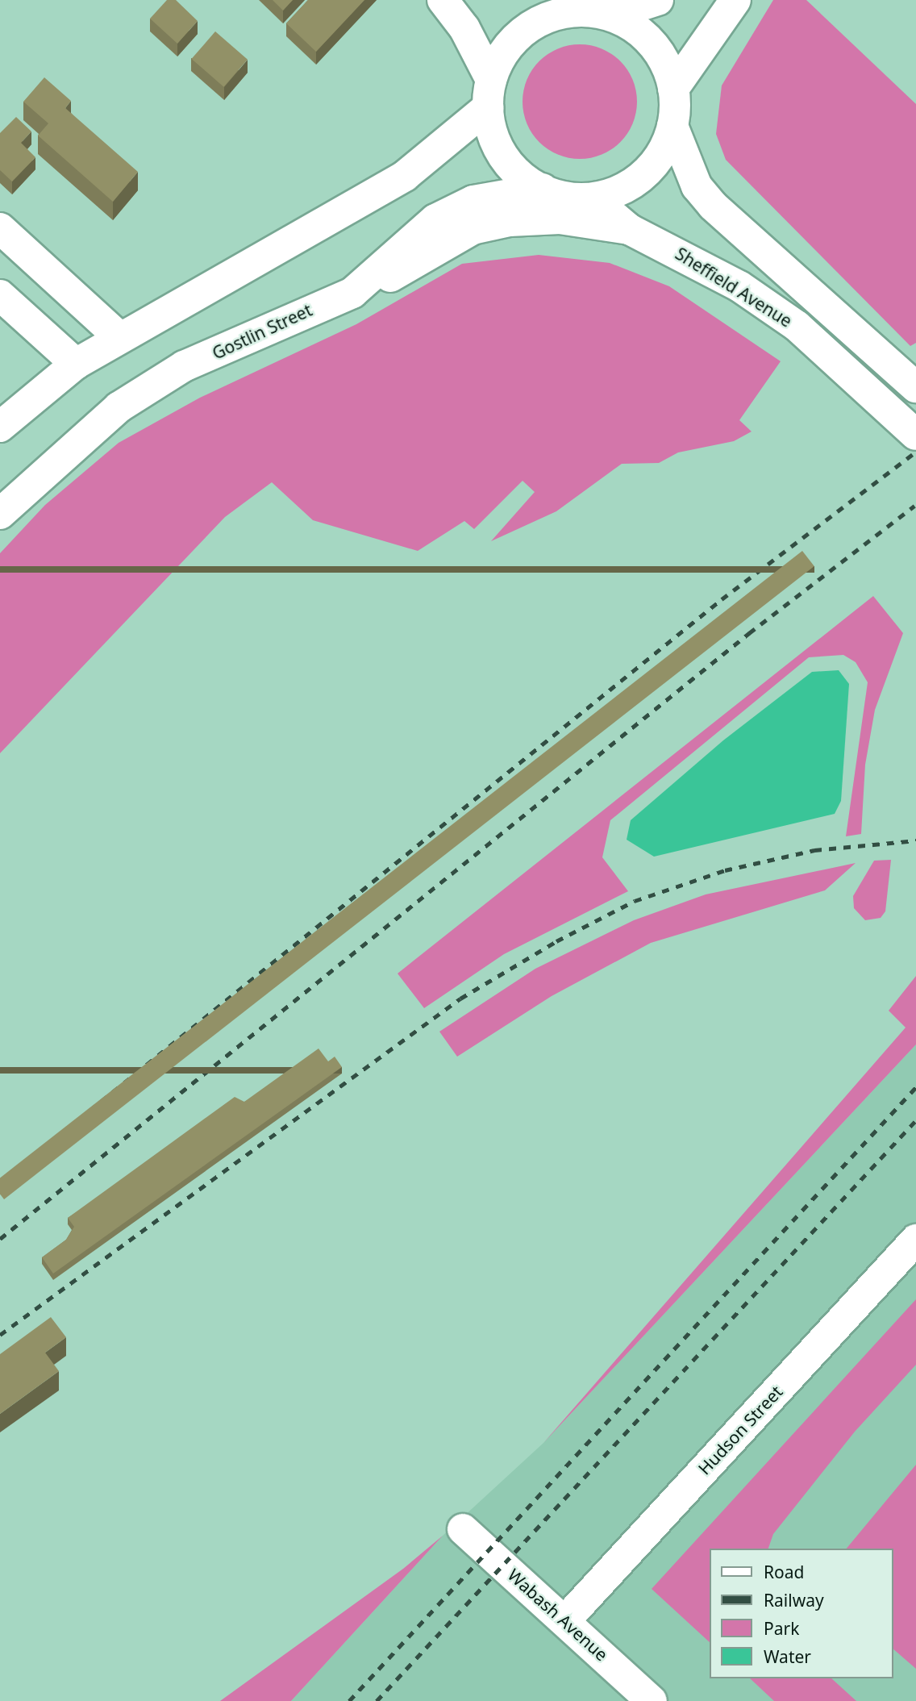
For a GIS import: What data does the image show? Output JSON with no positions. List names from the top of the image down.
{
  "streets": {
    "main road": [
      "Sheffield Avenue",
      "Gostlin Street",
      "Hudson Street",
      "Wabash Avenue"
    ]
  },
  "crossings": [
    ["Sheffield Avenue", "Gostlin Street"],
    ["Hudson Street", "Wabash Avenue"]
  ],
  "legend": [
    "Road",
    "Railway",
    "Park",
    "Water"
  ]
}
